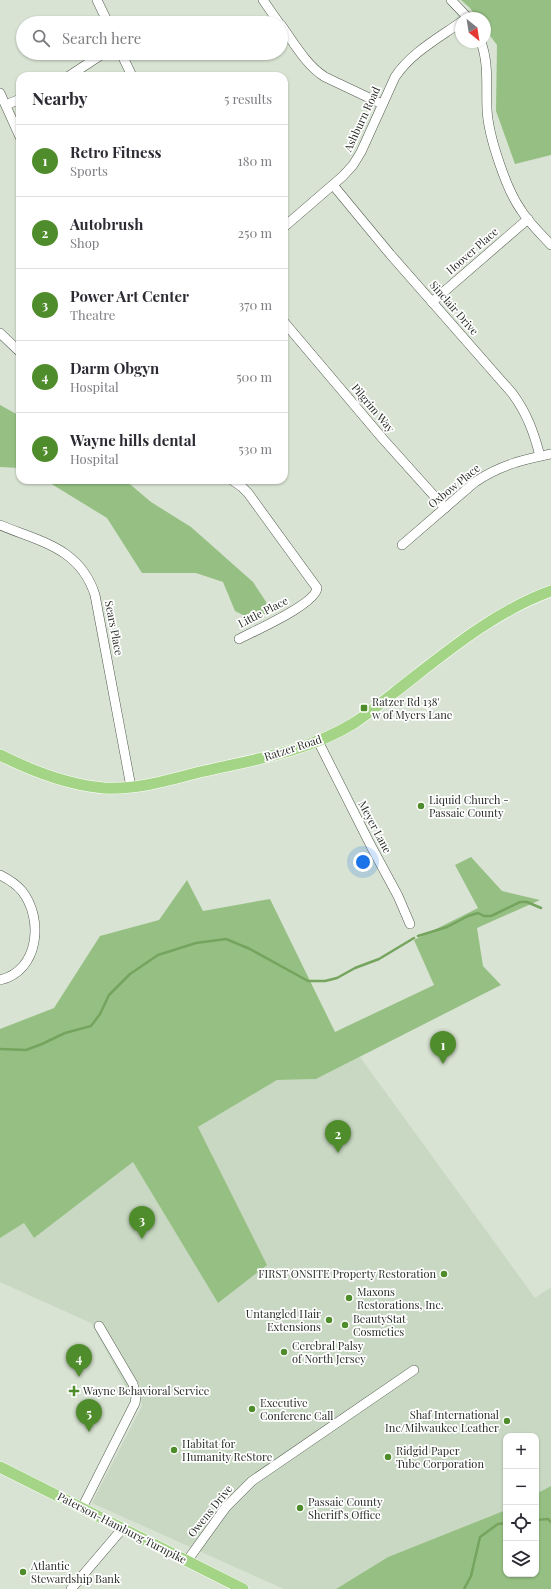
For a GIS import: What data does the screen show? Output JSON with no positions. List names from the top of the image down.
{
  "streets": {
    "main road": ["Ratzer Road", "Paterson-Hamburg Turnpike"],
    "street": [
      "Ashburn Road",
      "Hoover Place",
      "Sinclair Drive",
      "Pilgrim Way",
      "Oxbow Place",
      "Little Place",
      "Sears Place",
      "Meyer Lane",
      "Owens Drive"
    ]
  },
  "crossings": [
    ["Ashburn Road", "Sinclair Drive"],
    ["Hoover Place", "Sinclair Drive"],
    ["Sinclair Drive", "Oxbow Place"],
    ["Pilgrim Way", "Oxbow Place"],
    ["Sears Place", "Ratzer Road"],
    ["Ratzer Road", "Meyer Lane"],
    ["Owens Drive", "Paterson-Hamburg Turnpike"]
  ],
  "places": {
    "transit": ["Ratzer Rd 138' w of Myers Lane"],
    "other": [
      "Liquid Church - Passaic County",
      "FIRST ONSITE Property Restoration",
      "Maxons Restorations, Inc.",
      "Untangled Hair Extensions",
      "BeautyStat Cosmetics",
      "Cerebral Palsy of North Jersey",
      "Executive Conferenc Call",
      "Shaf International Inc/Milwaukee Leather",
      "Habitat for Humanity ReStore",
      "Ridgid Paper Tube Corporation",
      "Passaic County Sheriff's Office",
      "Atlantic Stewardship Bank"
    ],
    "health": ["Wayne Behavioral Service"]
  },
  "north": "bottom right",
  "page": {
    "search": "Search here",
    "heading": ["Nearby", "5 results"],
    "list": [
      {
        "mark": "1",
        "name": "Retro Fitness",
        "note": "Sports",
        "value": "180 m"
      },
      {
        "mark": "2",
        "name": "Autobrush",
        "note": "Shop",
        "value": "250 m"
      },
      {
        "mark": "3",
        "name": "Power Art Center",
        "note": "Theatre",
        "value": "370 m"
      },
      {
        "mark": "4",
        "name": "Darm Obgyn",
        "note": "Hospital",
        "value": "500 m"
      },
      {
        "mark": "5",
        "name": "Wayne hills dental",
        "note": "Hospital",
        "value": "530 m"
      }
    ],
    "pins": [
      "1",
      "2",
      "3",
      "4",
      "5"
    ],
    "map_buttons": ["+", "−"]
  }
}
